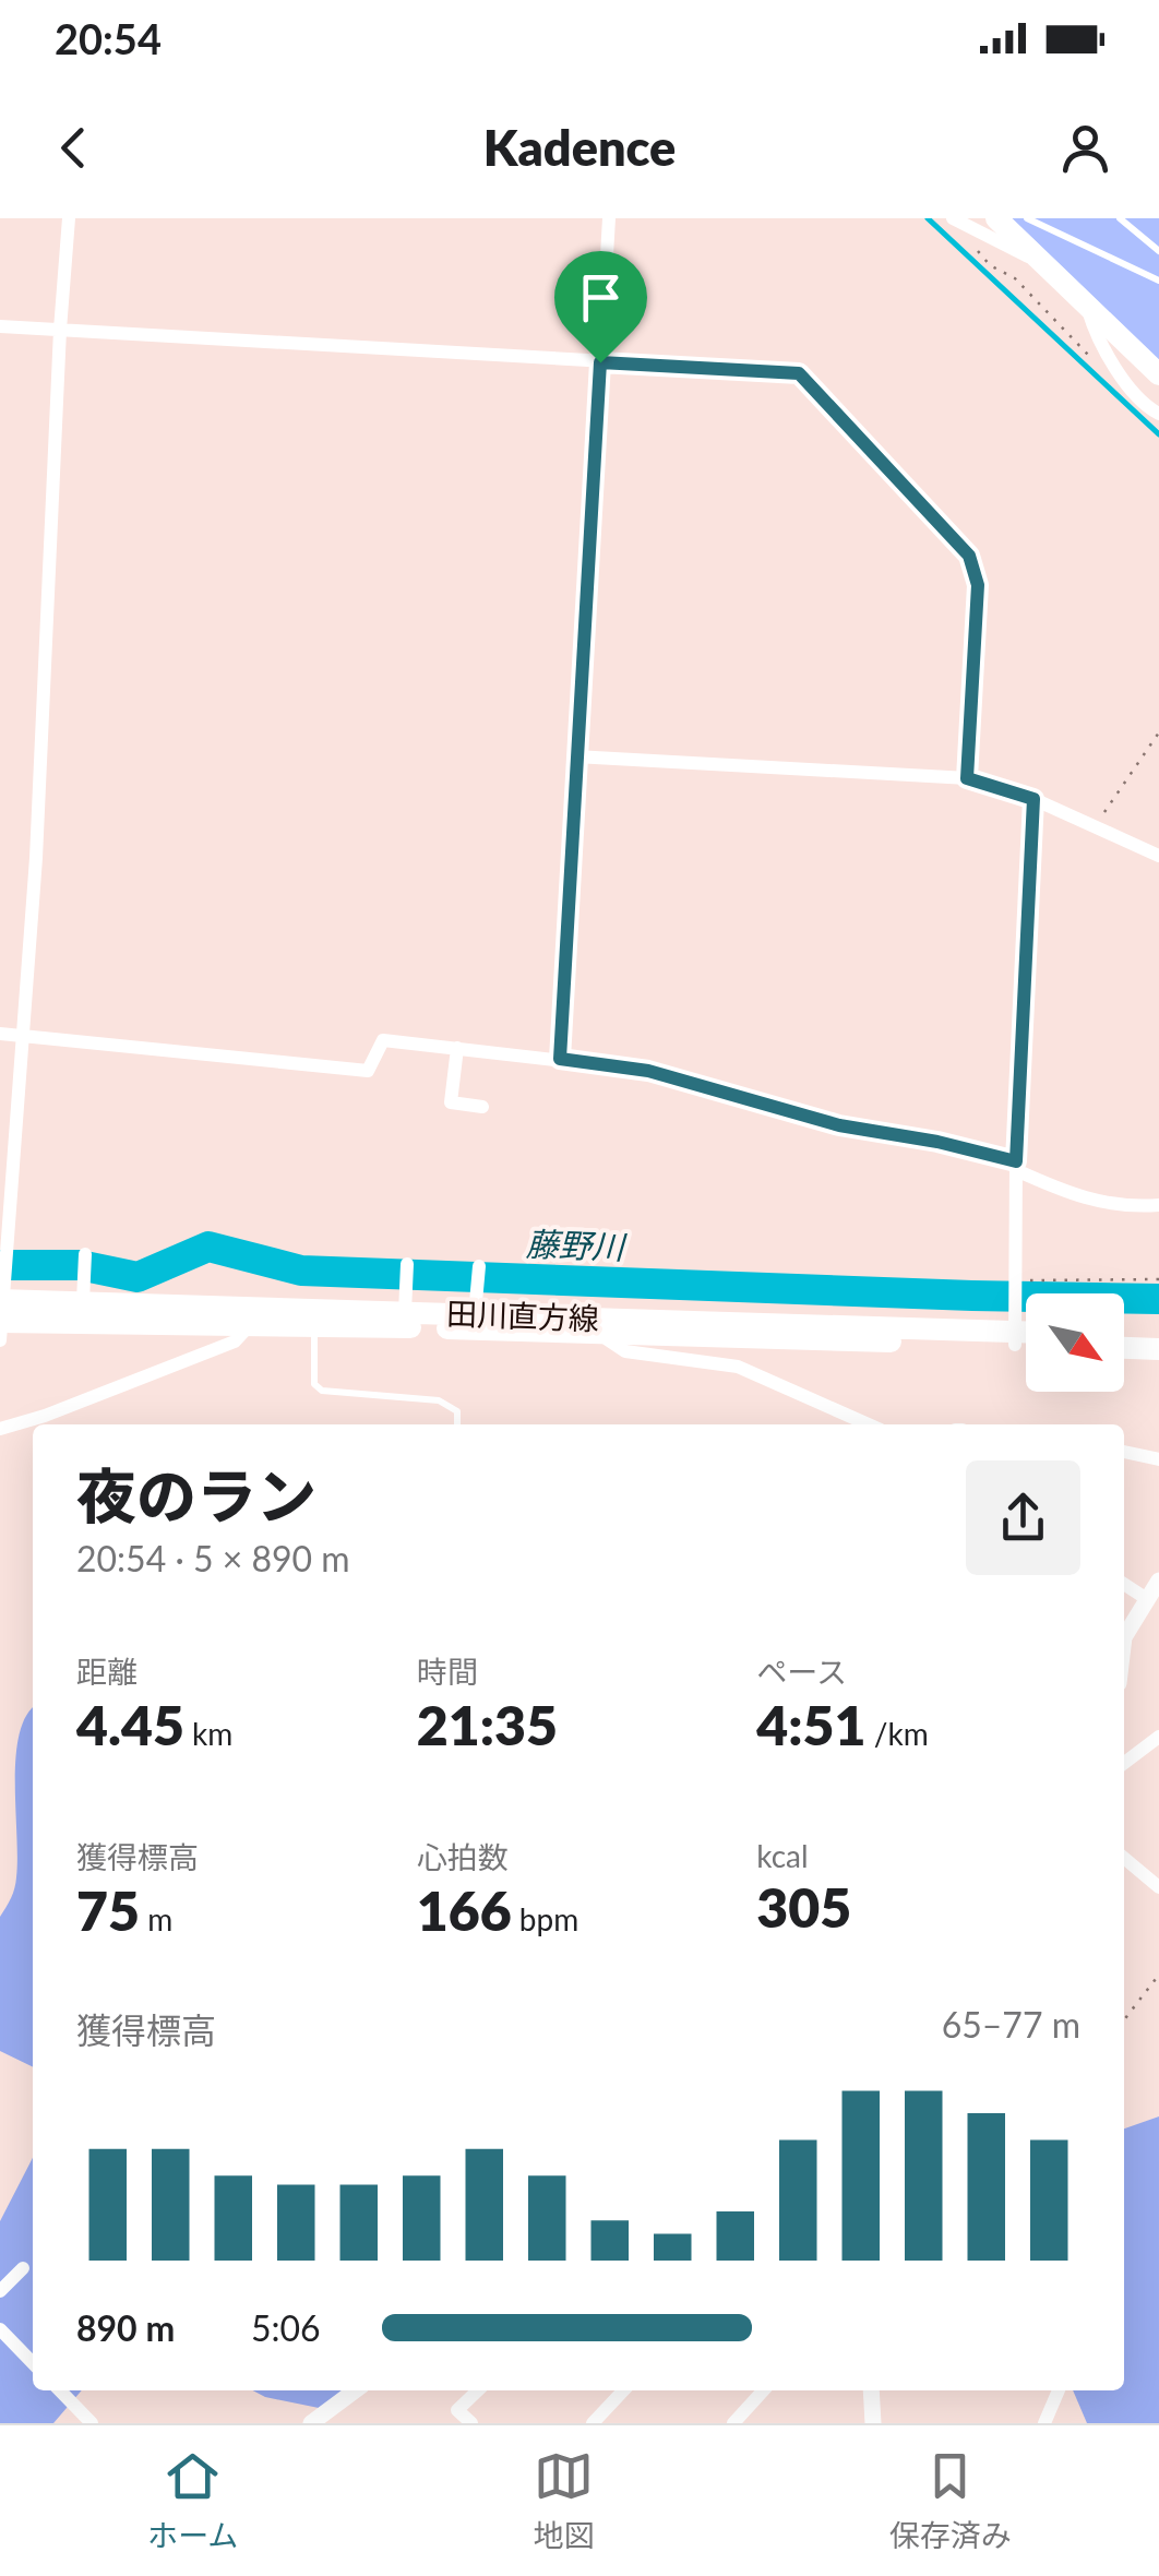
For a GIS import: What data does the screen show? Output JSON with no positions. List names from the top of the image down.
{
  "streets": {
    "main road": ["田川直方線"]
  },
  "water": ["藤野川"],
  "north": "bottom right",
  "page": {
    "status": "20:54",
    "header": "Kadence",
    "heading": ["夜のラン", "20:54 · 5 × 890 m"],
    "stats": [
      ["距離", "4.45 km"],
      ["時間", "21:35"],
      ["ペース", "4:51 /km"],
      ["獲得標高", "75 m"],
      ["心拍数", "166 bpm"],
      ["kcal", "305"]
    ],
    "chart": ["獲得標高", "65–77 m"],
    "list": [
      {
        "name": "890 m",
        "note": "5:06"
      }
    ],
    "tabs": ["ホーム", "地図", "保存済み"]
  }
}
